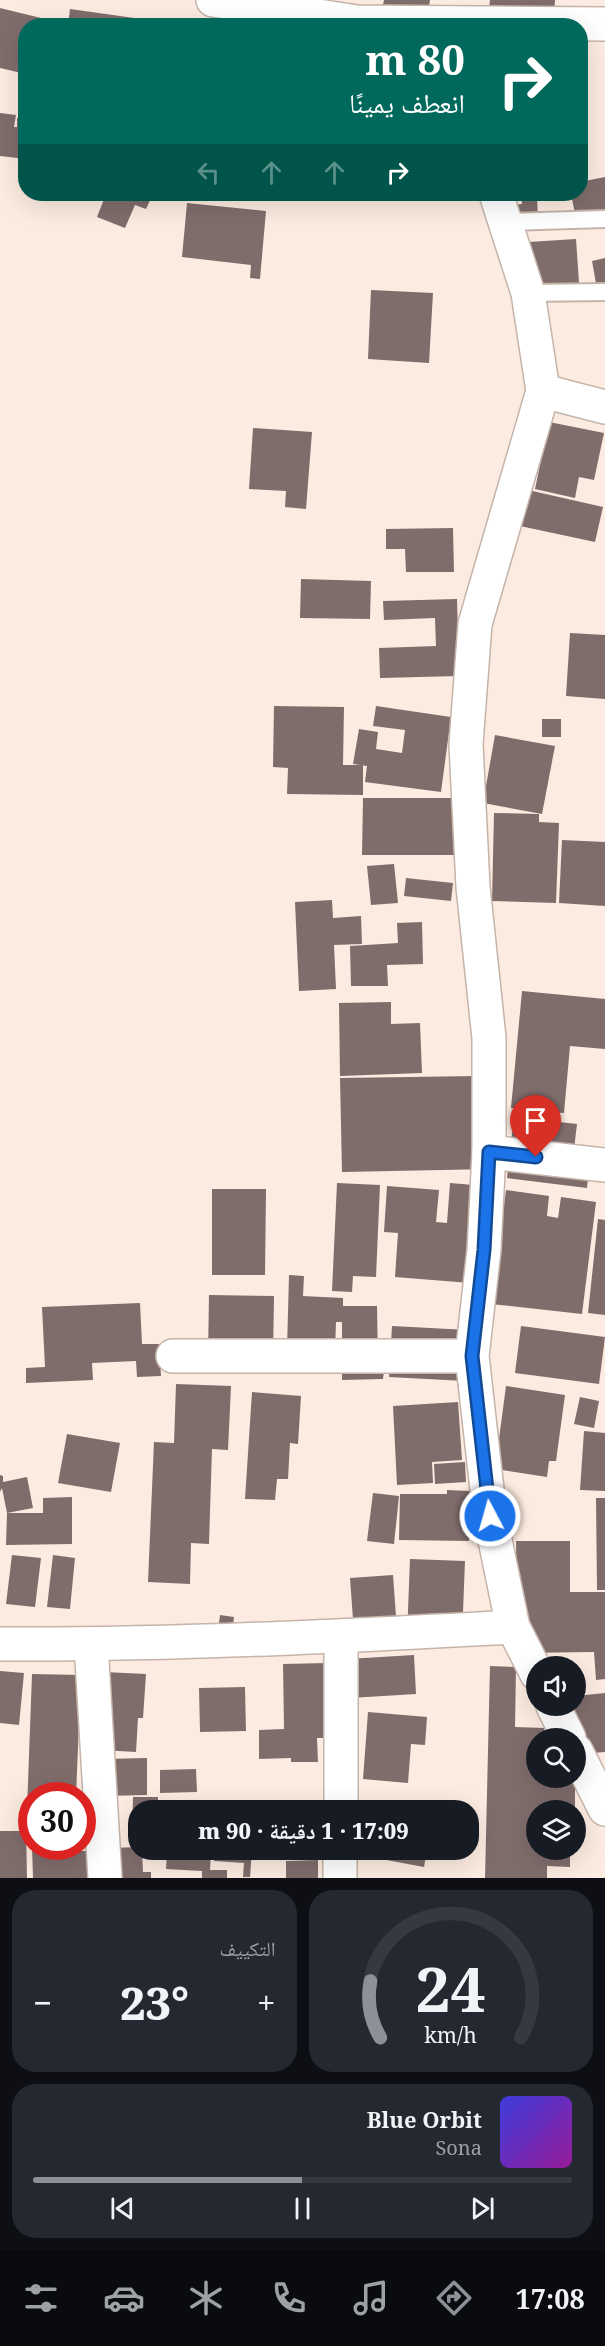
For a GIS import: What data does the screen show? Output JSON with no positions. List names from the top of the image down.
{
  "page": {
    "turn": ["80 m", "انعطف يمينًا"],
    "limit": "30",
    "trip": "17:09 · 1 دقيقة · 90 m",
    "tile": "التكييف",
    "heat": ["−", "23°", "+"],
    "song": ["Blue Orbit", "Sona"],
    "tabs": "17:08",
    "gauge": ["24", "km/h"]
  }
}
